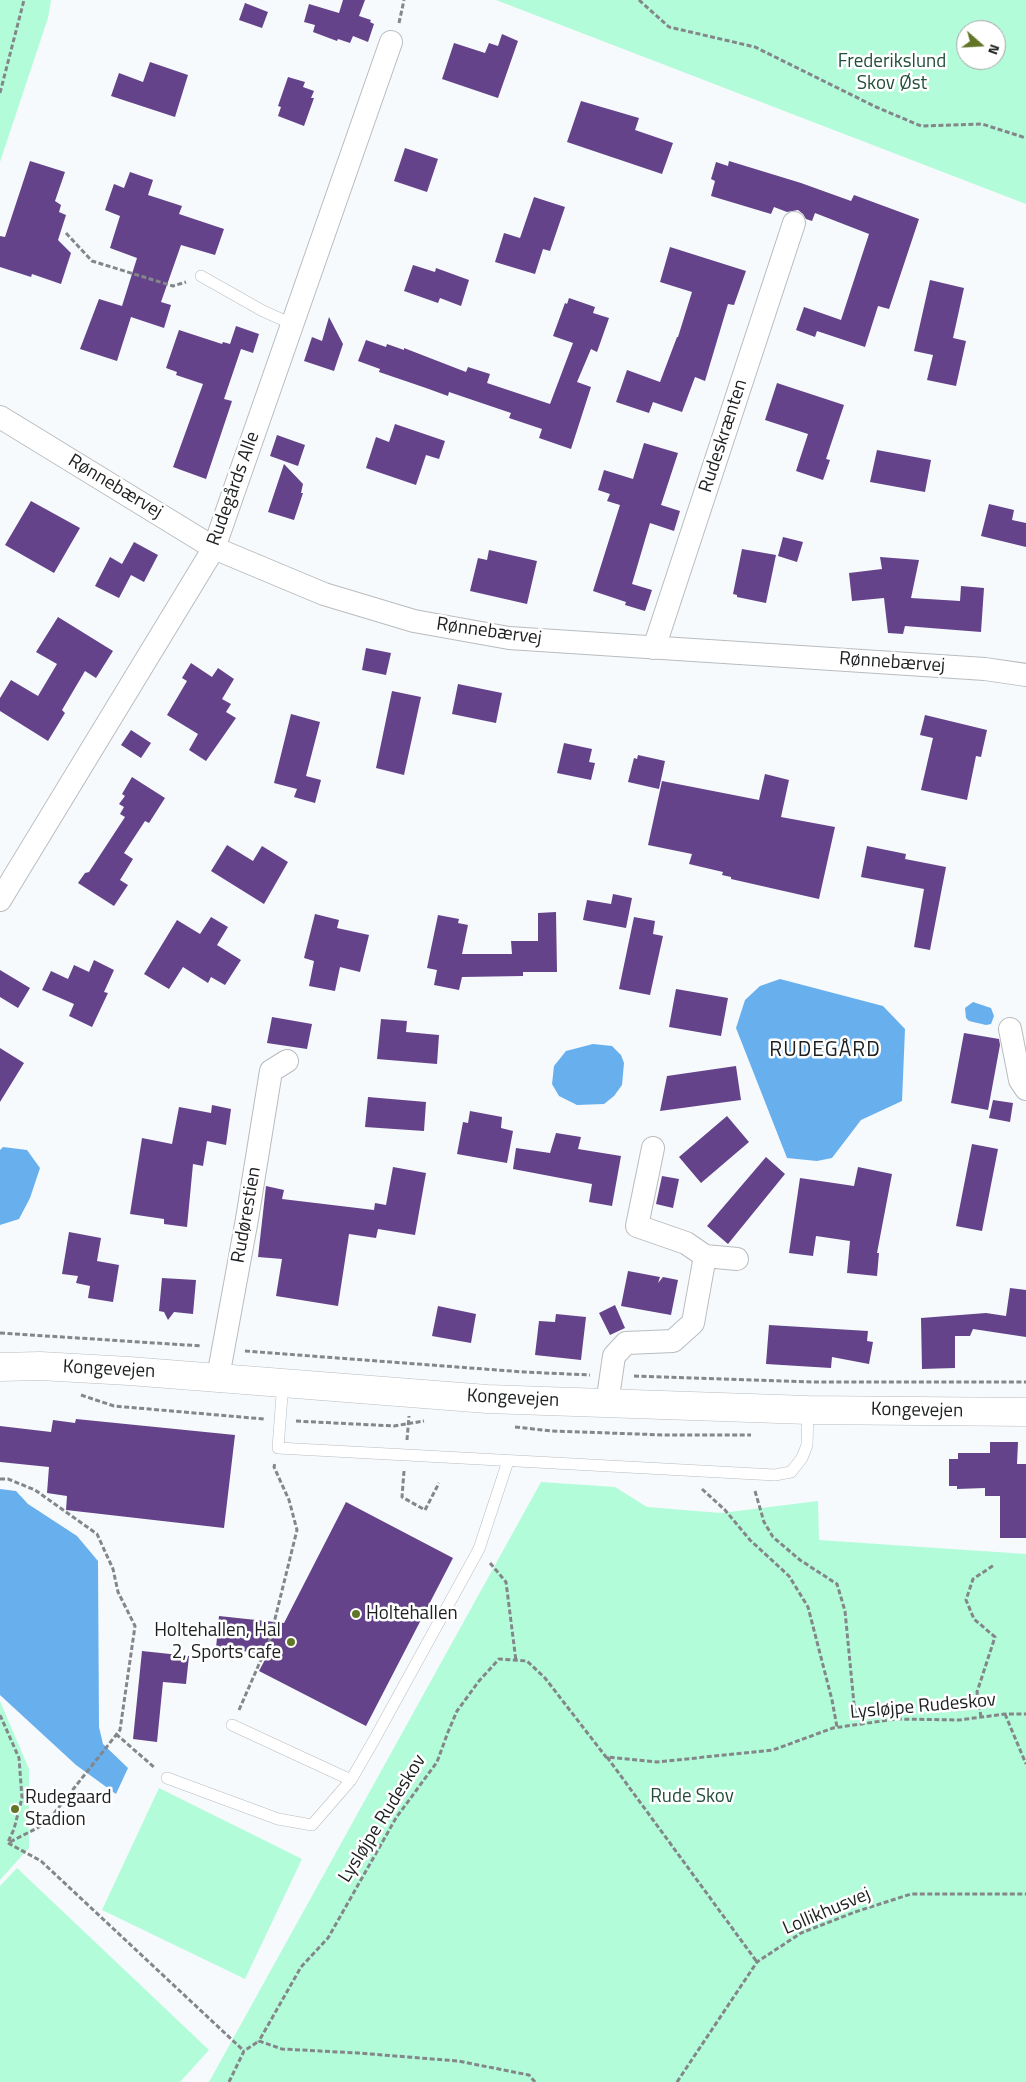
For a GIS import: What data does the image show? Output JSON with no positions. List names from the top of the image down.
{
  "streets": {
    "main road": ["Kongevejen"],
    "street": [
      "Rudeskrænten",
      "Rønnebærvej",
      "Rudegårds Alle",
      "Rudørestien"
    ],
    "path": ["Lysløjpe Rudeskov", "Lollikhusvej"]
  },
  "crossings": [
    ["Rudeskrænten", "Rønnebærvej"],
    ["Rønnebærvej", "Rudegårds Alle"],
    ["Rudørestien", "Kongevejen"]
  ],
  "districts": ["RUDEGÅRD"],
  "parks": ["Frederikslund Skov Øst", "Rude Skov"],
  "places": ["Holtehallen", "Holtehallen, Hal 2, Sports cafe", "Rudegaard Stadion"],
  "north": "right"
}
